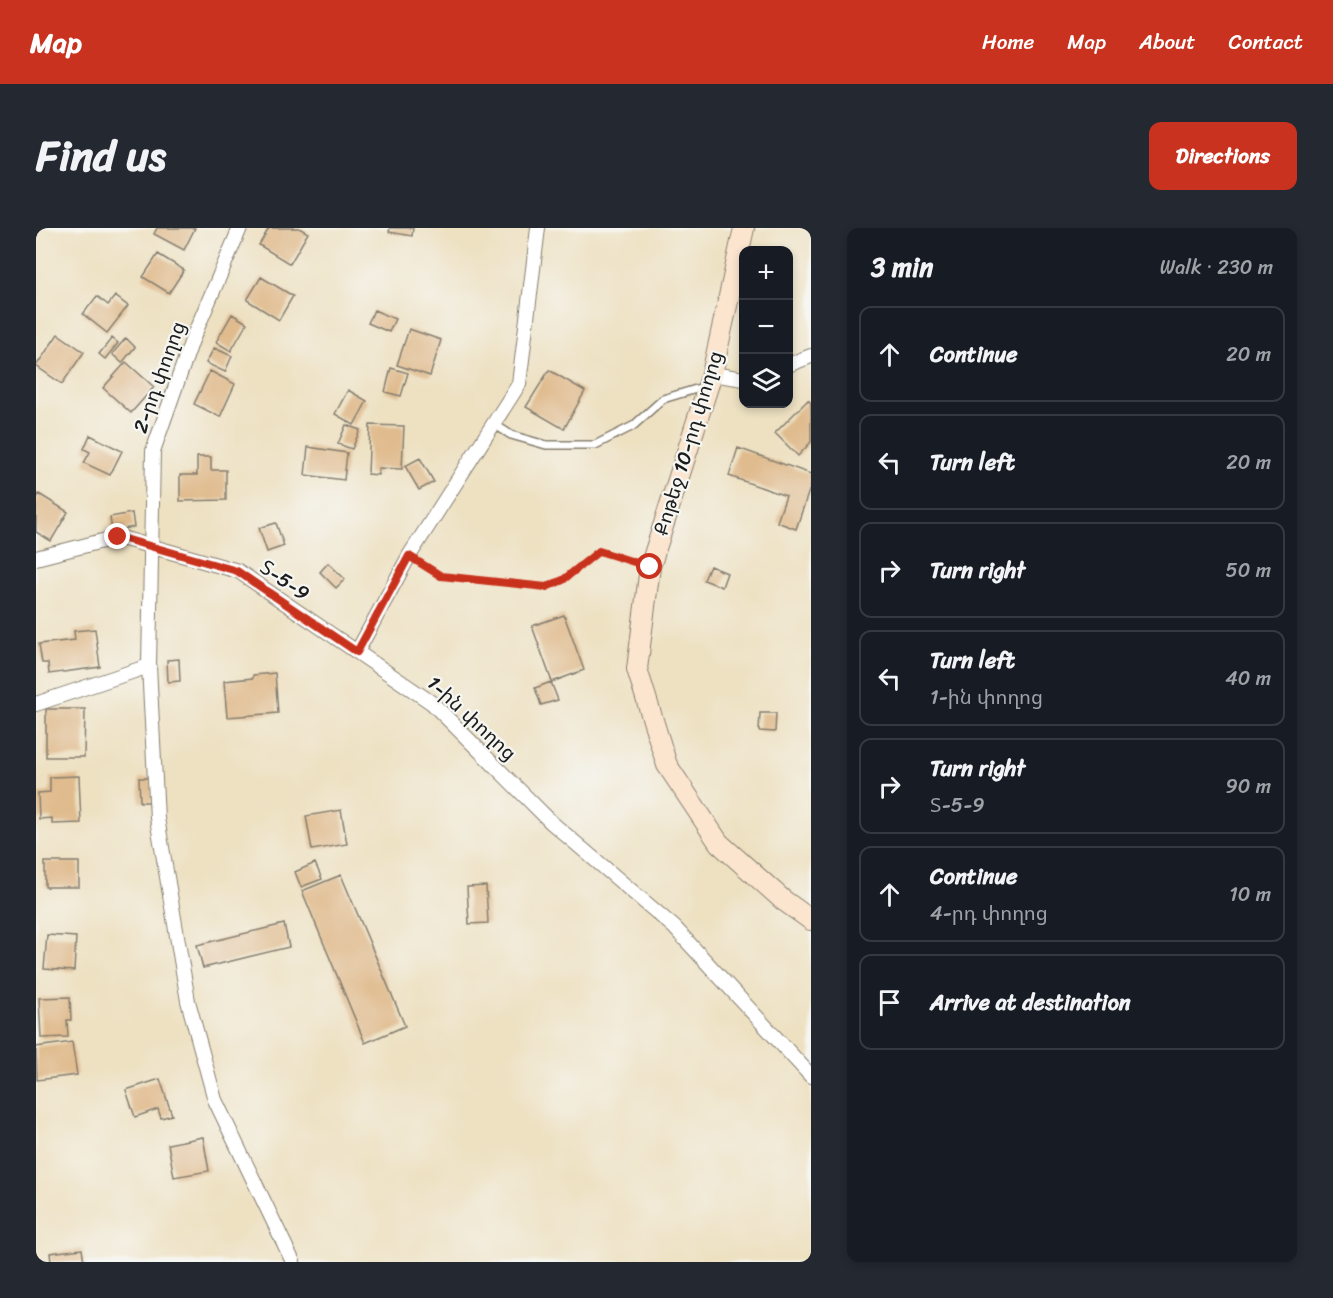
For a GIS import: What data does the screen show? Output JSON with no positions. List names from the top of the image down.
{
  "streets": {
    "street": [
      "2-րդ փողոց",
      "Քոթեջ 10-րդ փողոց",
      "Տ-5-9",
      "1-ին փողոց"
    ]
  },
  "crossings": [
    ["2-րդ փողոց", "Տ-5-9"],
    ["Տ-5-9", "1-ին փողոց"]
  ],
  "page": {
    "header": "Map",
    "nav": [
      "Home",
      "Map",
      "About",
      "Contact"
    ],
    "title": "Find us",
    "buttons": "Directions",
    "heading": ["3 min", "Walk · 230 m"],
    "map_buttons": ["+", "−"],
    "list": [
      ["Continue", "20 m"],
      ["Turn left", "20 m"],
      ["Turn right", "50 m"],
      ["Turn left", "1-ին փողոց", "40 m"],
      ["Turn right", "Տ-5-9", "90 m"],
      ["Continue", "4-րդ փողոց", "10 m"],
      "Arrive at destination"
    ]
  }
}
